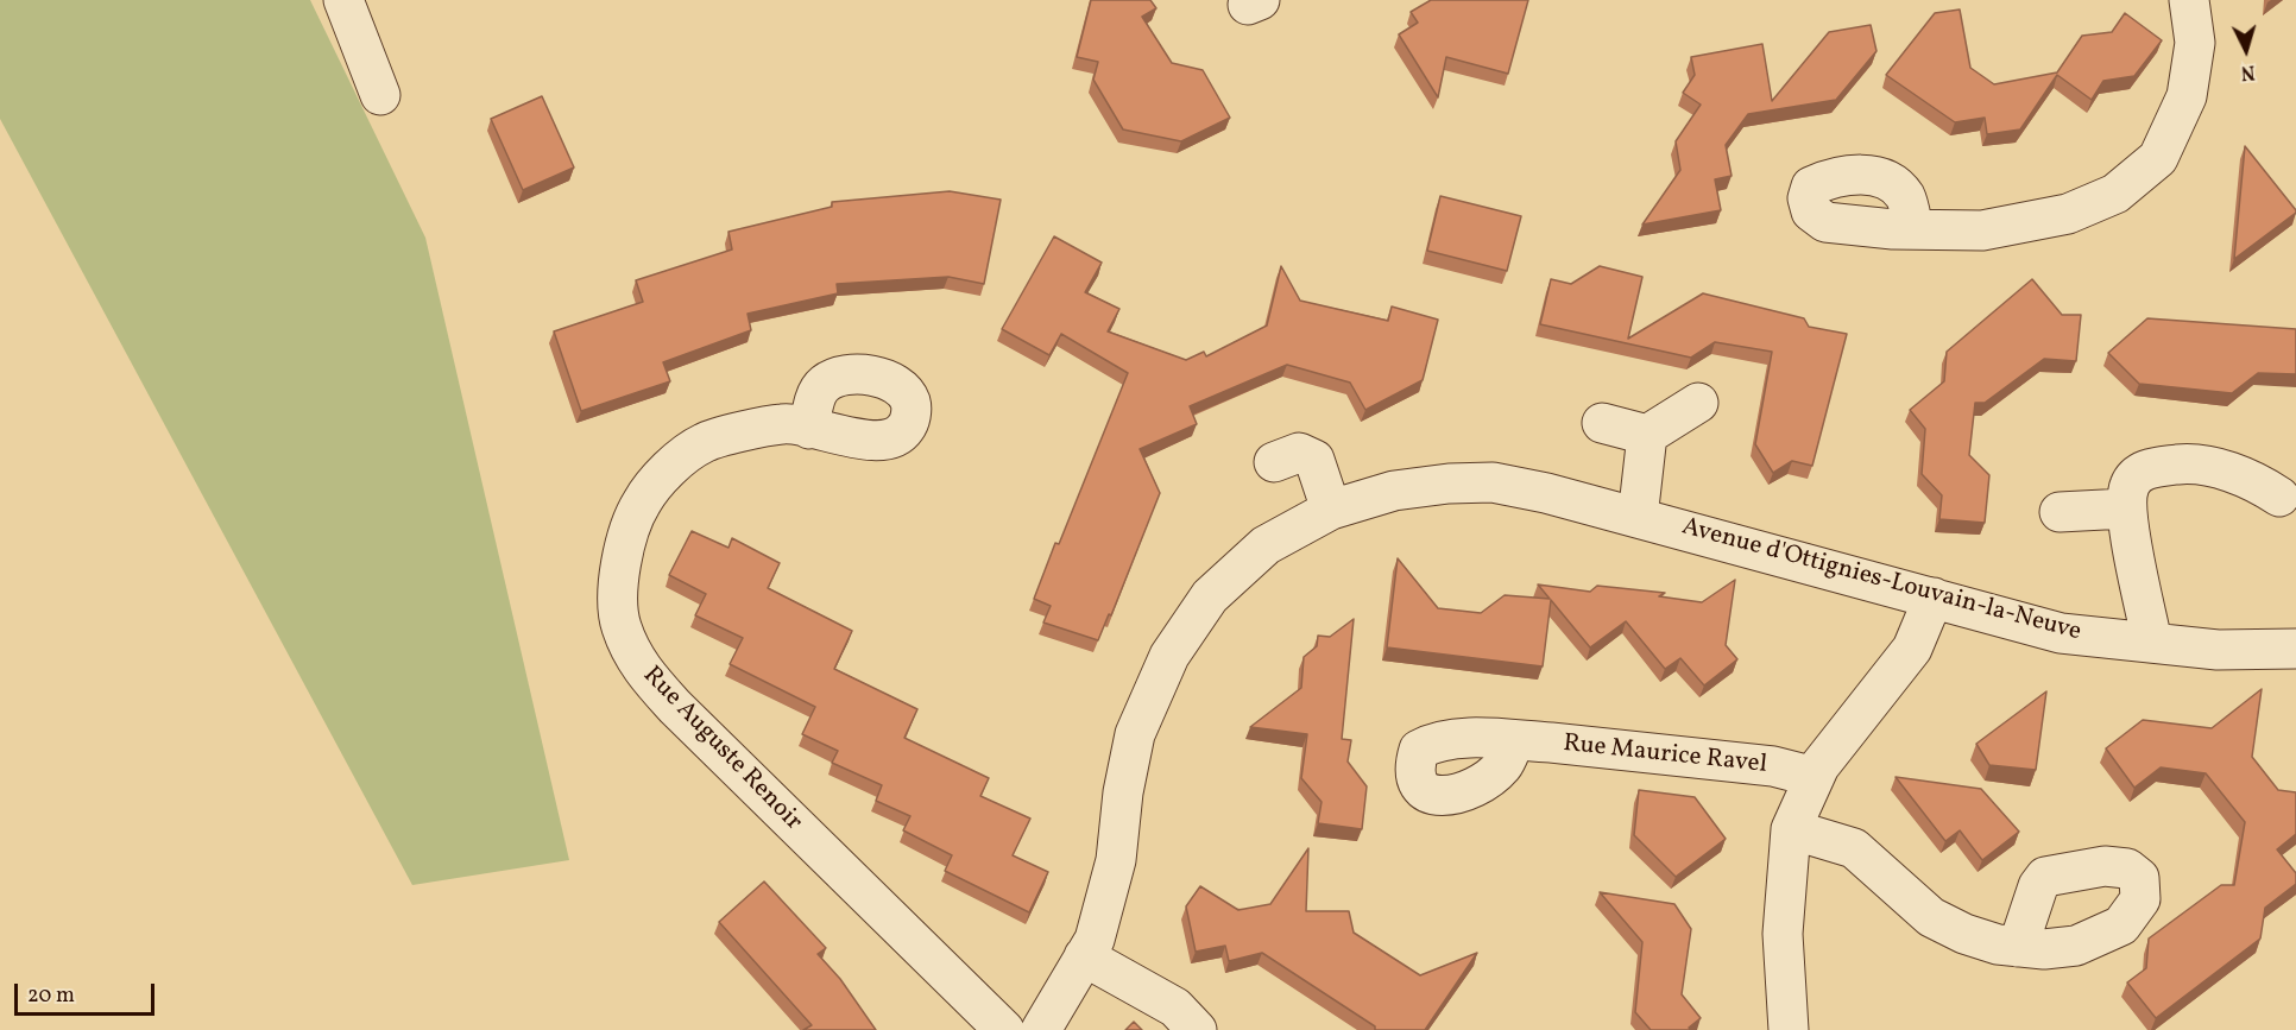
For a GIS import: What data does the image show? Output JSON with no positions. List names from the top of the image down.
{
  "streets": {
    "street": ["Avenue d'Ottignies-Louvain-la-Neuve", "Rue Auguste Renoir", "Rue Maurice Ravel"]
  },
  "scale_bar": "20 m",
  "north": "bottom"
}
